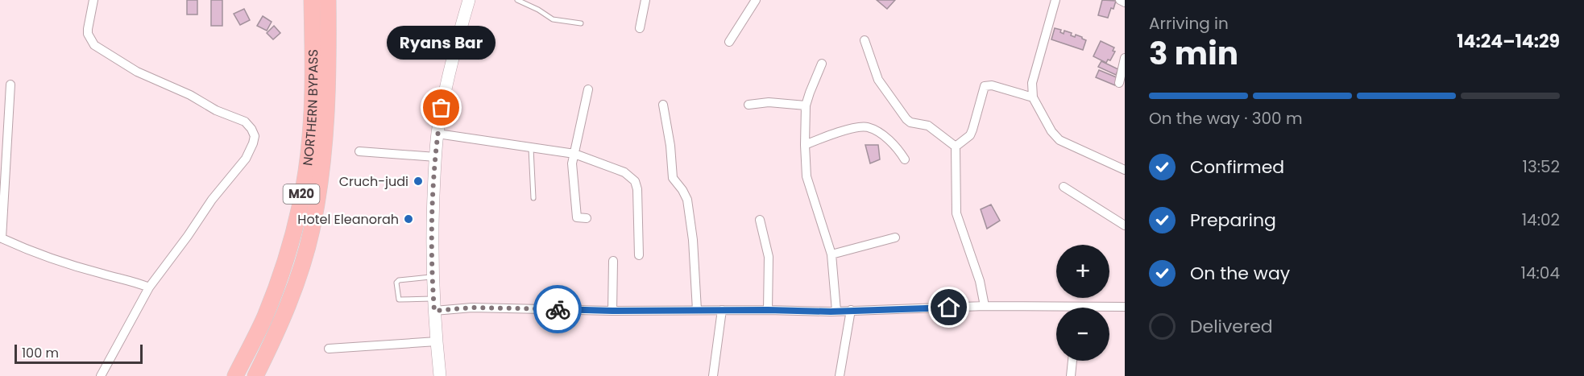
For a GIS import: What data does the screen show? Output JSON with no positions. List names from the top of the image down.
{
  "streets": {
    "highway": ["NORTHERN BYPASS", "M20"]
  },
  "places": ["Ryans Bar", "Cruch-judi", "Hotel Eleanorah"],
  "scale_bar": "100 m",
  "page": {
    "heading": ["3 min", "Arriving in", "14:24–14:29"],
    "bubble": "Ryans Bar",
    "bar": "On the way · 300 m",
    "list": [
      ["Confirmed", "13:52"],
      ["Preparing", "14:02"],
      ["On the way", "14:04"],
      "Delivered"
    ],
    "map_buttons": ["+", "−"],
    "scale": "100 m"
  }
}
